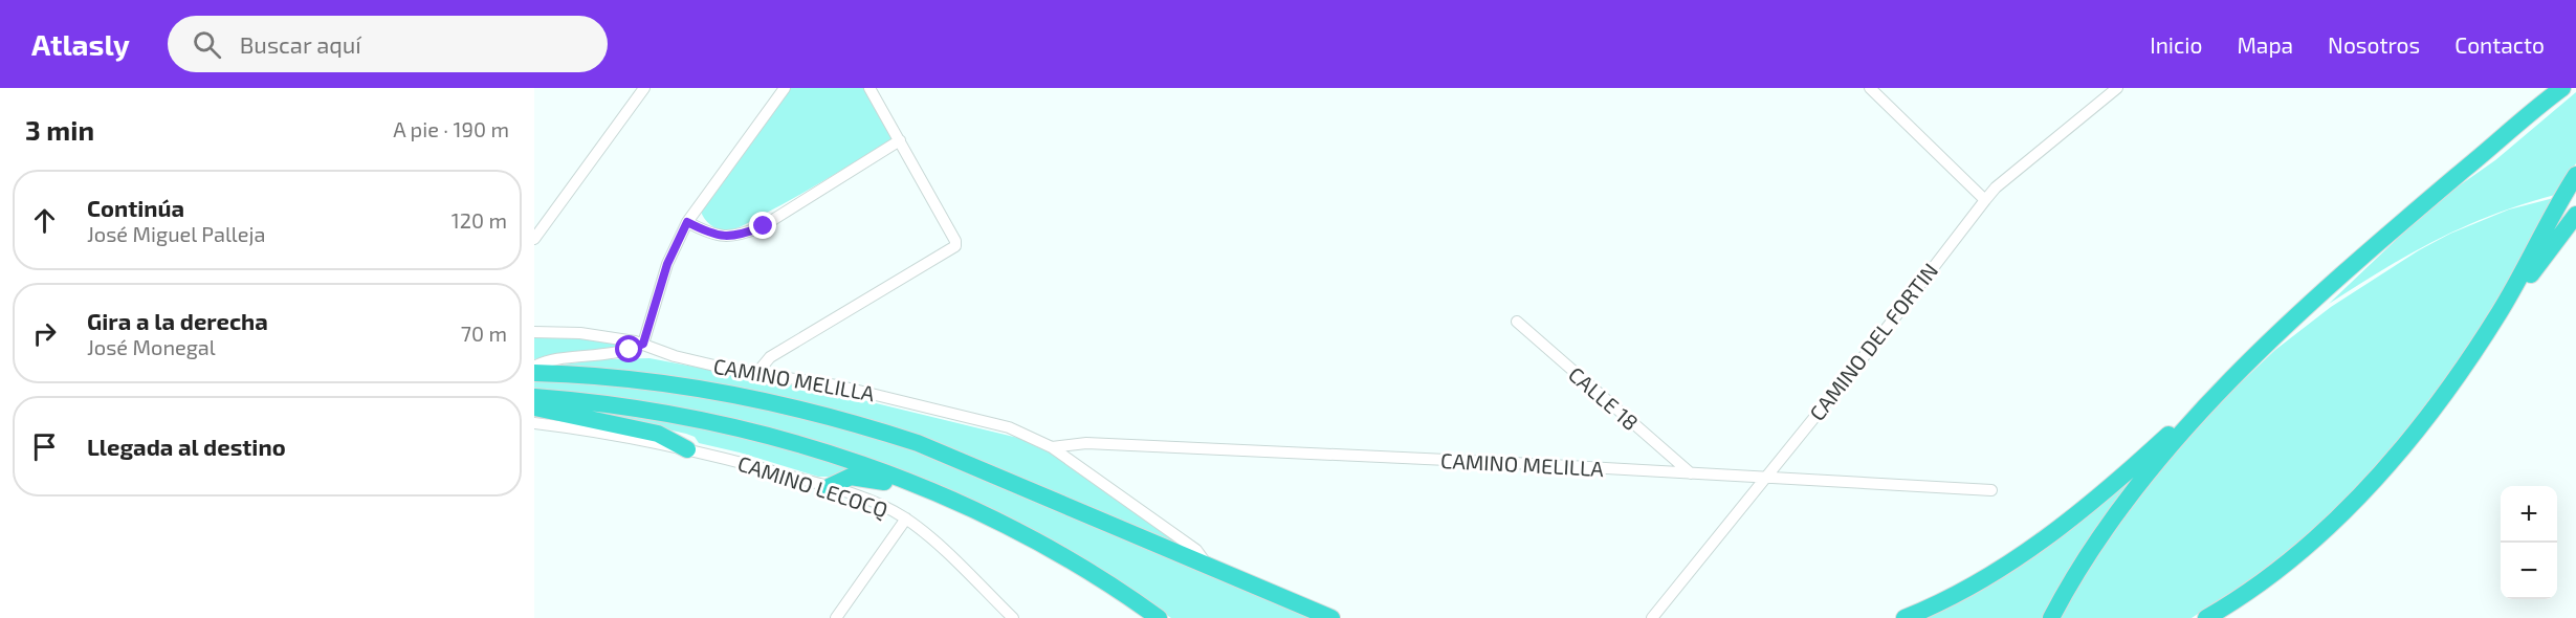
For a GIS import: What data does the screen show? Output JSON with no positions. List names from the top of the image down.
{
  "streets": {
    "street": [
      "CAMINO DEL FORTIN",
      "CAMINO MELILLA",
      "CALLE 18",
      "CAMINO LECOCQ"
    ]
  },
  "crossings": [
    ["CAMINO DEL FORTIN", "CAMINO MELILLA"],
    ["CAMINO MELILLA", "CALLE 18"]
  ],
  "page": {
    "header": "Atlasly",
    "search": "Buscar aquí",
    "nav": [
      "Inicio",
      "Mapa",
      "Nosotros",
      "Contacto"
    ],
    "heading": ["3 min", "A pie · 190 m"],
    "list": [
      ["Continúa", "José Miguel Palleja", "120 m"],
      ["Gira a la derecha", "José Monegal", "70 m"],
      "Llegada al destino"
    ],
    "map_buttons": ["+", "−"]
  }
}
